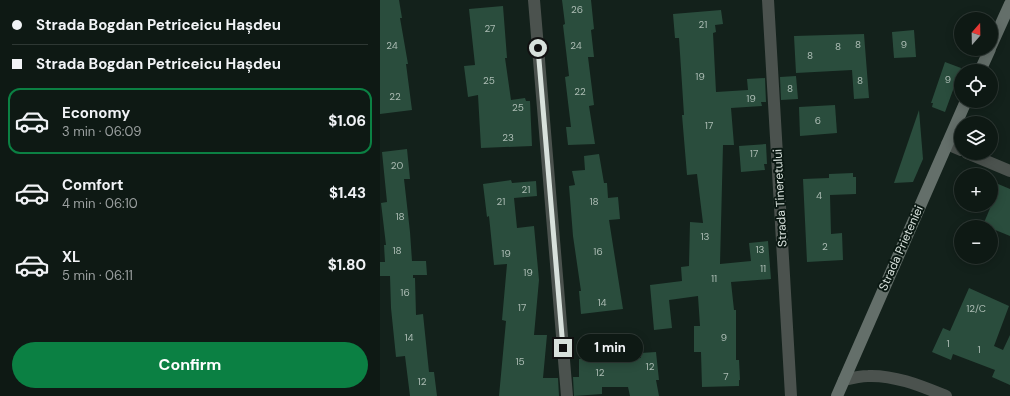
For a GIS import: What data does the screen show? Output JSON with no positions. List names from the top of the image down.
{
  "streets": {
    "street": ["Strada Tineretului", "Strada Prieteniei"]
  },
  "house_numbers": [
    "26",
    "21",
    "27",
    "8",
    "9",
    "24",
    "24",
    "8",
    "8",
    "19",
    "9",
    "25",
    "8",
    "8",
    "22",
    "22",
    "19",
    "25",
    "6",
    "17",
    "23",
    "17",
    "20",
    "21",
    "4",
    "21",
    "18",
    "18",
    "13",
    "2",
    "13",
    "18",
    "16",
    "19",
    "11",
    "19",
    "11",
    "16",
    "14",
    "17",
    "12/C",
    "14",
    "9",
    "1",
    "1",
    "15",
    "12",
    "12",
    "7",
    "12"
  ],
  "north": "top",
  "page": {
    "banner": ["Strada Bogdan Petriceicu Hașdeu", "Strada Bogdan Petriceicu Hașdeu"],
    "map_buttons": ["+", "−"],
    "list": [
      {
        "name": "Economy",
        "note": "3 min · 06:09",
        "value": "$1.06"
      },
      {
        "name": "Comfort",
        "note": "4 min · 06:10",
        "value": "$1.43"
      },
      {
        "name": "XL",
        "note": "5 min · 06:11",
        "value": "$1.80"
      }
    ],
    "buttons": "Confirm",
    "bubble": "1 min"
  }
}
